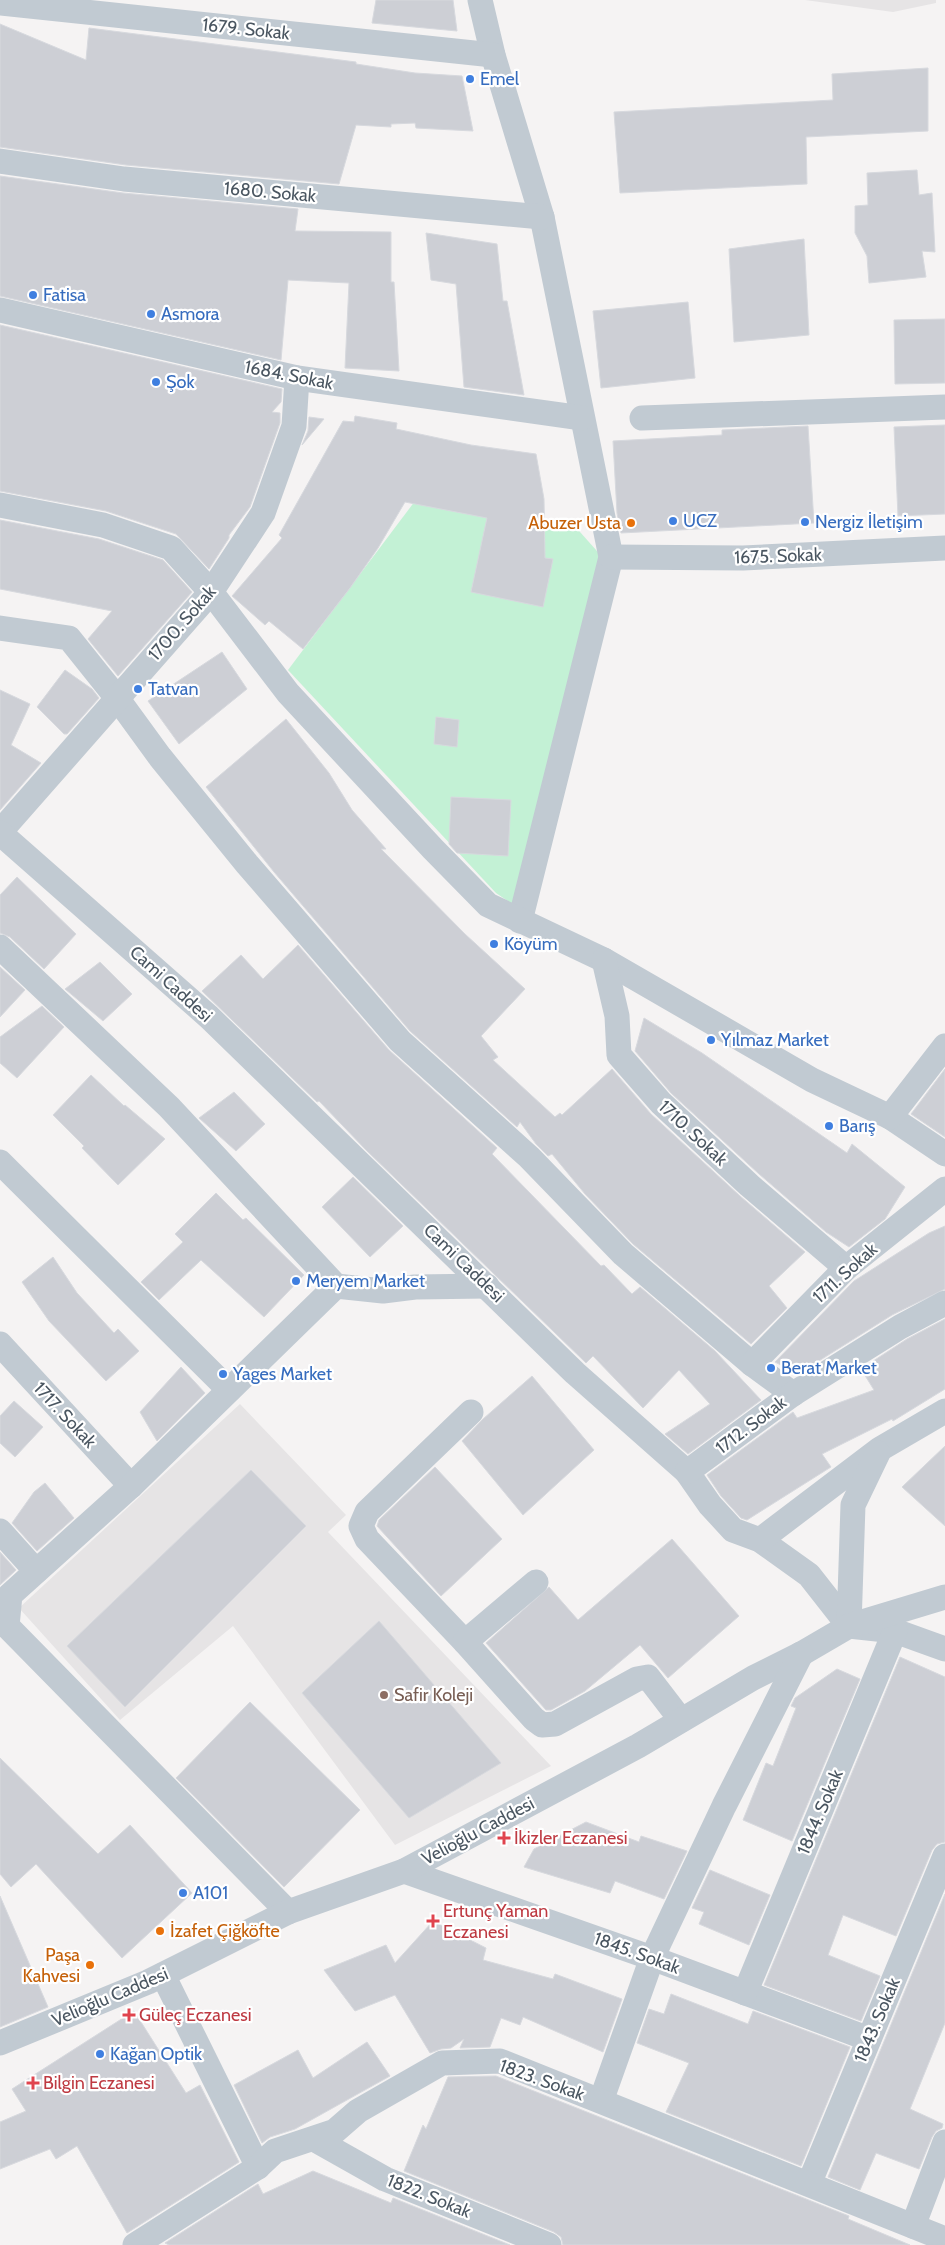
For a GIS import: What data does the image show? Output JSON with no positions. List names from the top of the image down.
{
  "streets": {
    "street": [
      "1679. Sokak",
      "1680. Sokak",
      "1684. Sokak",
      "1675. Sokak",
      "1700. Sokak",
      "Cami Caddesi",
      "1710. Sokak",
      "1711. Sokak",
      "1717. Sokak",
      "1712. Sokak",
      "1844. Sokak",
      "Velioğlu Caddesi",
      "1845. Sokak",
      "1843. Sokak",
      "1823. Sokak",
      "1822. Sokak"
    ]
  },
  "crossings": [
    ["1684. Sokak", "1700. Sokak"],
    ["1700. Sokak", "Cami Caddesi"],
    ["Cami Caddesi", "1712. Sokak"],
    ["Cami Caddesi", "Velioğlu Caddesi"],
    ["1710. Sokak", "1711. Sokak"],
    ["1844. Sokak", "1845. Sokak"],
    ["Velioğlu Caddesi", "1845. Sokak"],
    ["1845. Sokak", "1843. Sokak"],
    ["1843. Sokak", "1823. Sokak"],
    ["1823. Sokak", "1822. Sokak"]
  ],
  "places": {
    "other": [
      "Emel",
      "Fatisa",
      "Asmora",
      "Şok",
      "UCZ",
      "Nergiz İletişim",
      "Abuzer Usta",
      "Tatvan",
      "Köyüm",
      "Yılmaz Market",
      "Barış",
      "Meryem Market",
      "Berat Market",
      "Yages Market",
      "Safir Koleji",
      "A101",
      "İzafet Çiğköfte",
      "Paşa Kahvesi",
      "Kağan Optik"
    ],
    "health": [
      "İkizler Eczanesi",
      "Ertunç Yaman Eczanesi",
      "Güleç Eczanesi",
      "Bilgin Eczanesi"
    ]
  }
}
